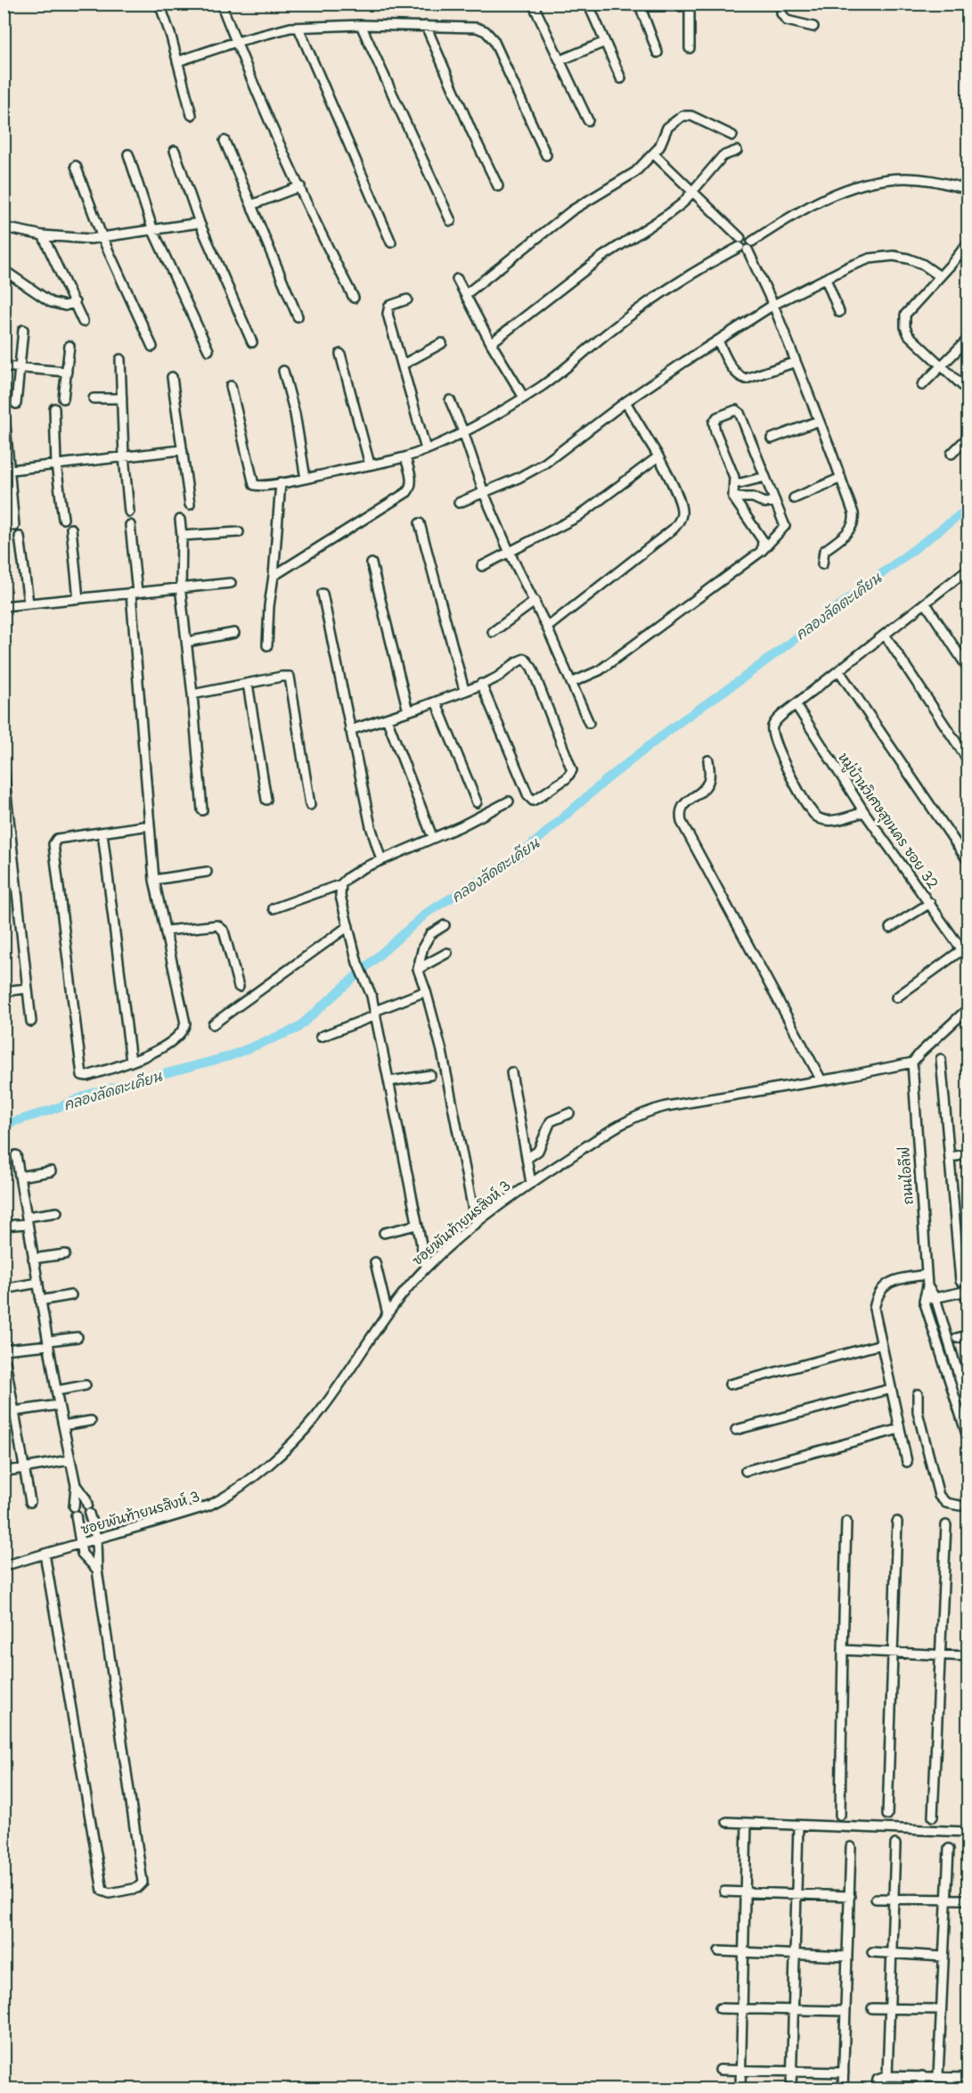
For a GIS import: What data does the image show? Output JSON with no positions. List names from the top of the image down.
{
  "streets": {
    "street": ["หมู่บ้านวิเศษสุขนคร ซอย 32", "ถนนไอลีฟ", "ซอยพันท้ายนรสิงห์ 3"]
  },
  "crossings": [
    ["ถนนไอลีฟ", "ซอยพันท้ายนรสิงห์ 3"]
  ],
  "water": ["คลองลัดตะเคียน"]
}
